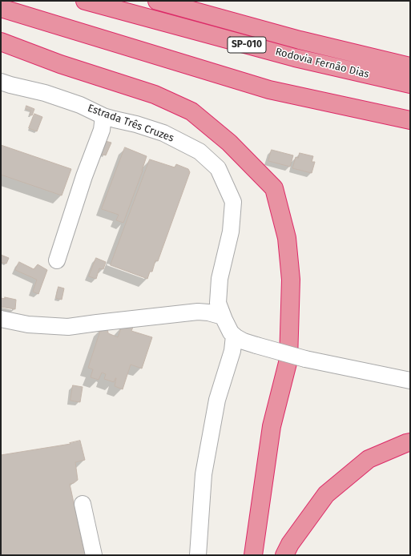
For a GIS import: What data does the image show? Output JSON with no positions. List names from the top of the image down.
{
  "streets": {
    "highway": ["SP-010", "Rodovia Fernão Dias"],
    "street": ["Estrada Três Cruzes"]
  }
}
